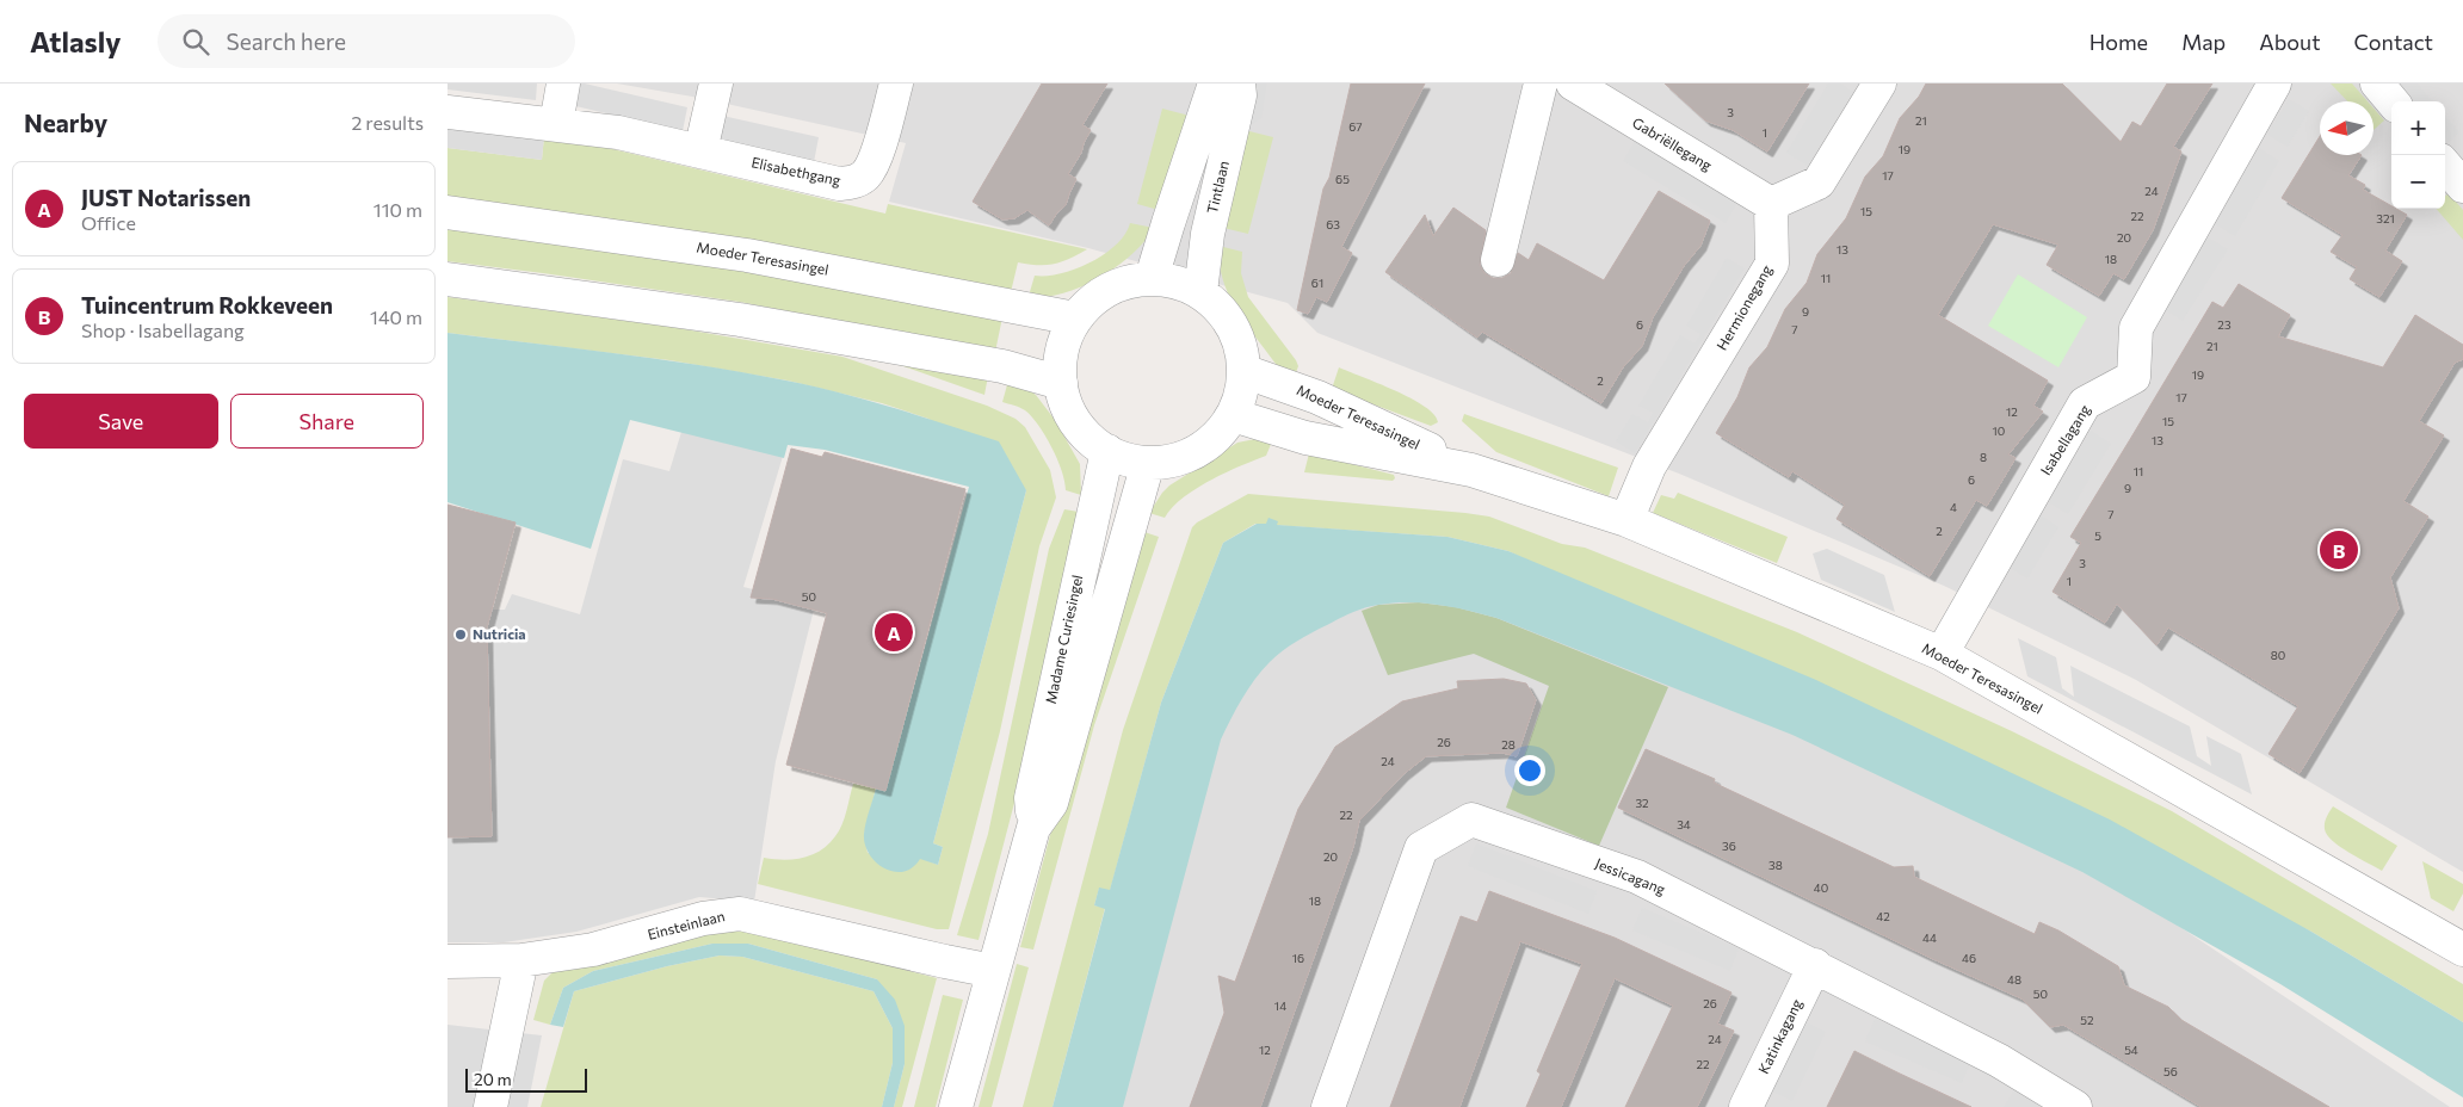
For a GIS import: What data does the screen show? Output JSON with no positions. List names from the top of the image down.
{
  "streets": {
    "street": [
      "Gabriëllegang",
      "Elisabethgang",
      "Tintlaan",
      "Moeder Teresasingel",
      "Hermionegang",
      "Isabellagang",
      "Madame Curiesingel",
      "Jessicagang",
      "Einsteinlaan",
      "Katinkagang"
    ]
  },
  "crossings": [
    ["Gabriëllegang", "Hermionegang"],
    ["Tintlaan", "Moeder Teresasingel"],
    ["Tintlaan", "Madame Curiesingel"],
    ["Moeder Teresasingel", "Hermionegang"],
    ["Moeder Teresasingel", "Isabellagang"],
    ["Moeder Teresasingel", "Madame Curiesingel"],
    ["Madame Curiesingel", "Einsteinlaan"],
    ["Jessicagang", "Katinkagang"]
  ],
  "places": ["Nutricia"],
  "house_numbers": [
    "3",
    "21",
    "67",
    "1",
    "19",
    "17",
    "65",
    "24",
    "15",
    "22",
    "321",
    "63",
    "20",
    "13",
    "18",
    "11",
    "61",
    "9",
    "6",
    "23",
    "7",
    "21",
    "19",
    "2",
    "17",
    "12",
    "15",
    "10",
    "13",
    "8",
    "11",
    "6",
    "9",
    "4",
    "7",
    "2",
    "5",
    "3",
    "1",
    "50",
    "80",
    "26",
    "28",
    "24",
    "32",
    "22",
    "34",
    "36",
    "20",
    "38",
    "40",
    "18",
    "42",
    "44",
    "16",
    "46",
    "48",
    "50",
    "26",
    "14",
    "52",
    "24",
    "12",
    "54",
    "22",
    "56"
  ],
  "scale_bar": "20 m",
  "north": "left",
  "page": {
    "header": "Atlasly",
    "search": "Search here",
    "nav": [
      "Home",
      "Map",
      "About",
      "Contact"
    ],
    "heading": ["Nearby", "2 results"],
    "map_buttons": ["+", "−"],
    "list": [
      {
        "mark": "A",
        "name": "JUST Notarissen",
        "note": "Office",
        "value": "110 m"
      },
      {
        "mark": "B",
        "name": "Tuincentrum Rokkeveen",
        "note": "Shop · Isabellagang",
        "value": "140 m"
      }
    ],
    "buttons": ["Save", "Share"],
    "pins": ["B", "A"],
    "scale": "20 m"
  }
}
